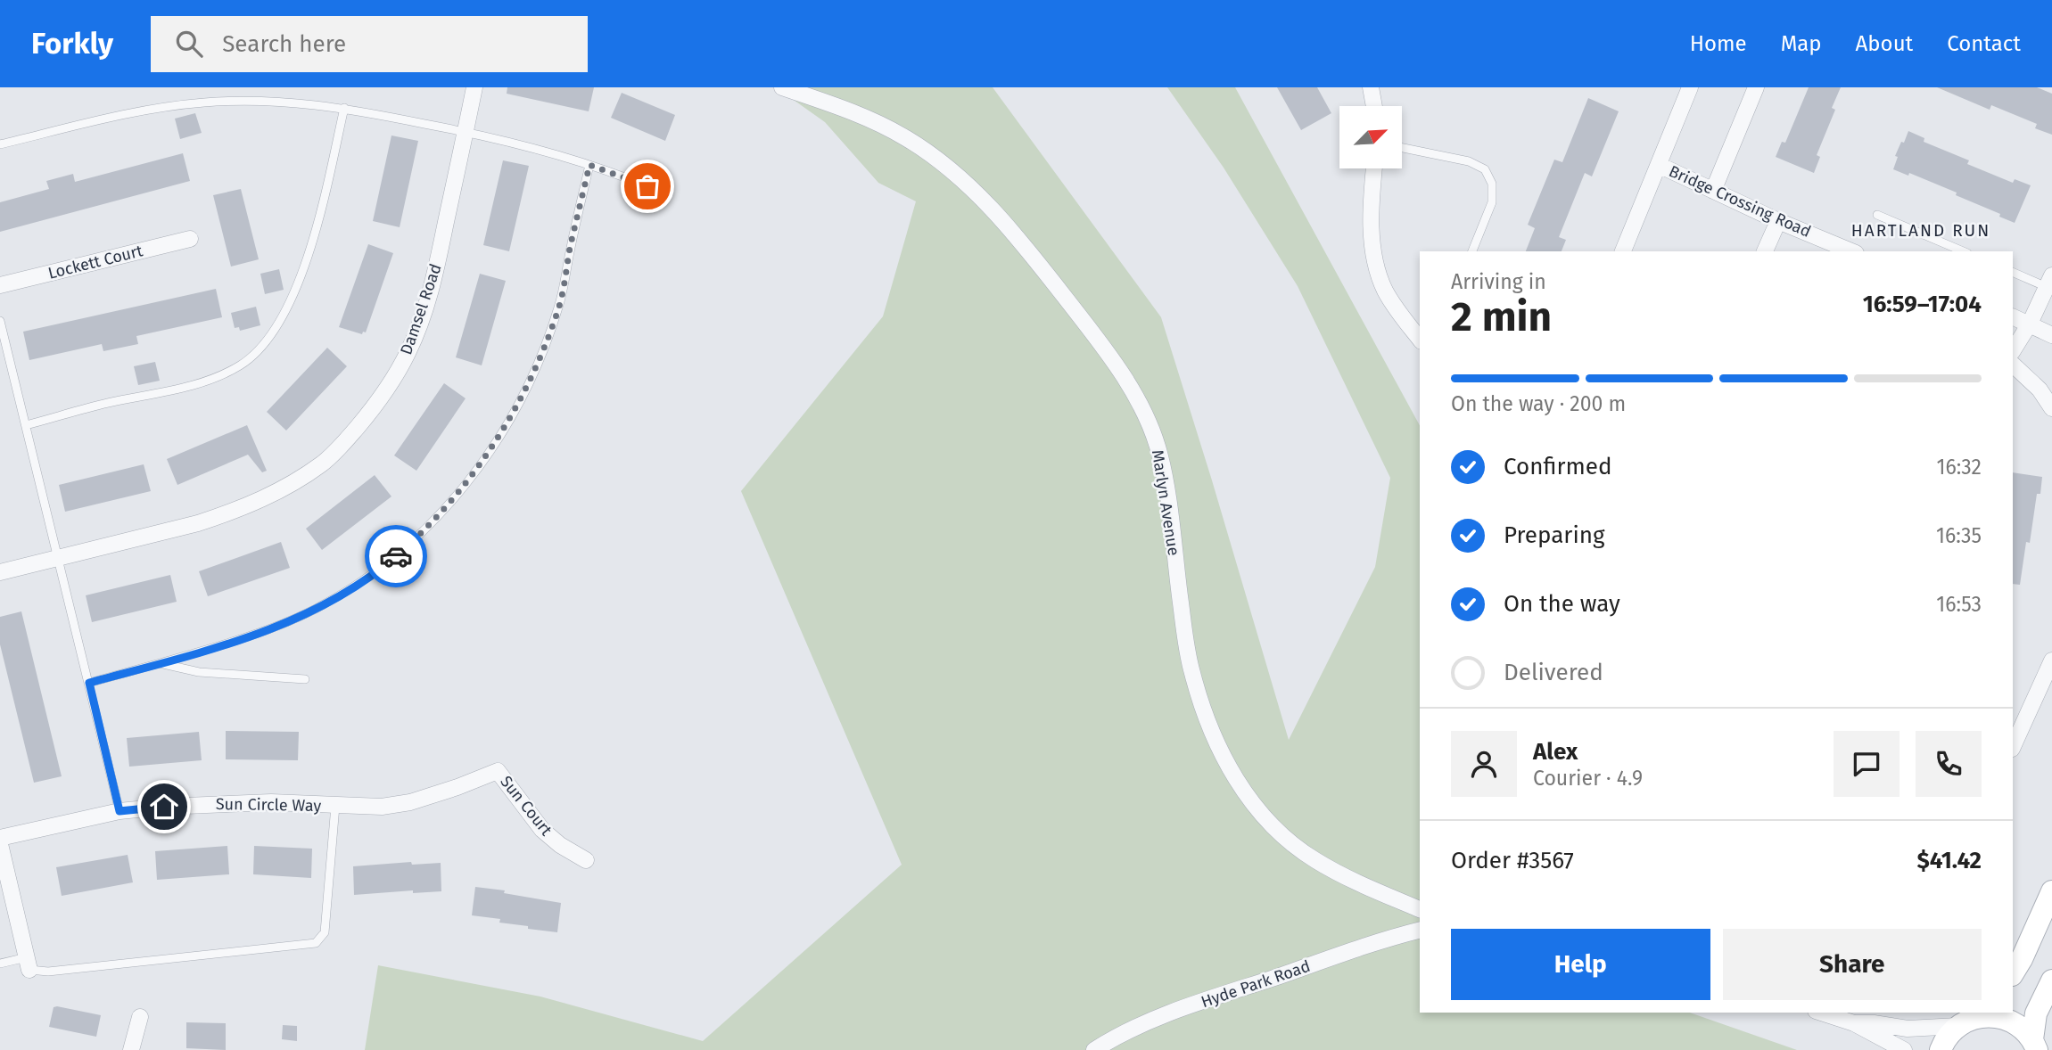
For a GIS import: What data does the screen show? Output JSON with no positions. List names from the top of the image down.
{
  "streets": {
    "street": [
      "Bridge Crossing Road",
      "Lockett Court",
      "Damsel Road",
      "Marlyn Avenue",
      "Sun Circle Way",
      "Sun Court",
      "Hyde Park Road"
    ]
  },
  "crossings": [
    ["Sun Circle Way", "Sun Court"]
  ],
  "districts": ["HARTLAND RUN"],
  "north": "top right",
  "page": {
    "header": "Forkly",
    "search": "Search here",
    "nav": [
      "Home",
      "Map",
      "About",
      "Contact"
    ],
    "heading": ["2 min", "Arriving in", "16:59–17:04"],
    "panel": [
      "Alex",
      "Courier · 4.9",
      "Order #3567",
      "$41.42"
    ],
    "bar": "On the way · 200 m",
    "list": [
      ["Confirmed", "16:32"],
      ["Preparing", "16:35"],
      ["On the way", "16:53"],
      "Delivered"
    ],
    "buttons": ["Help", "Share"]
  }
}
